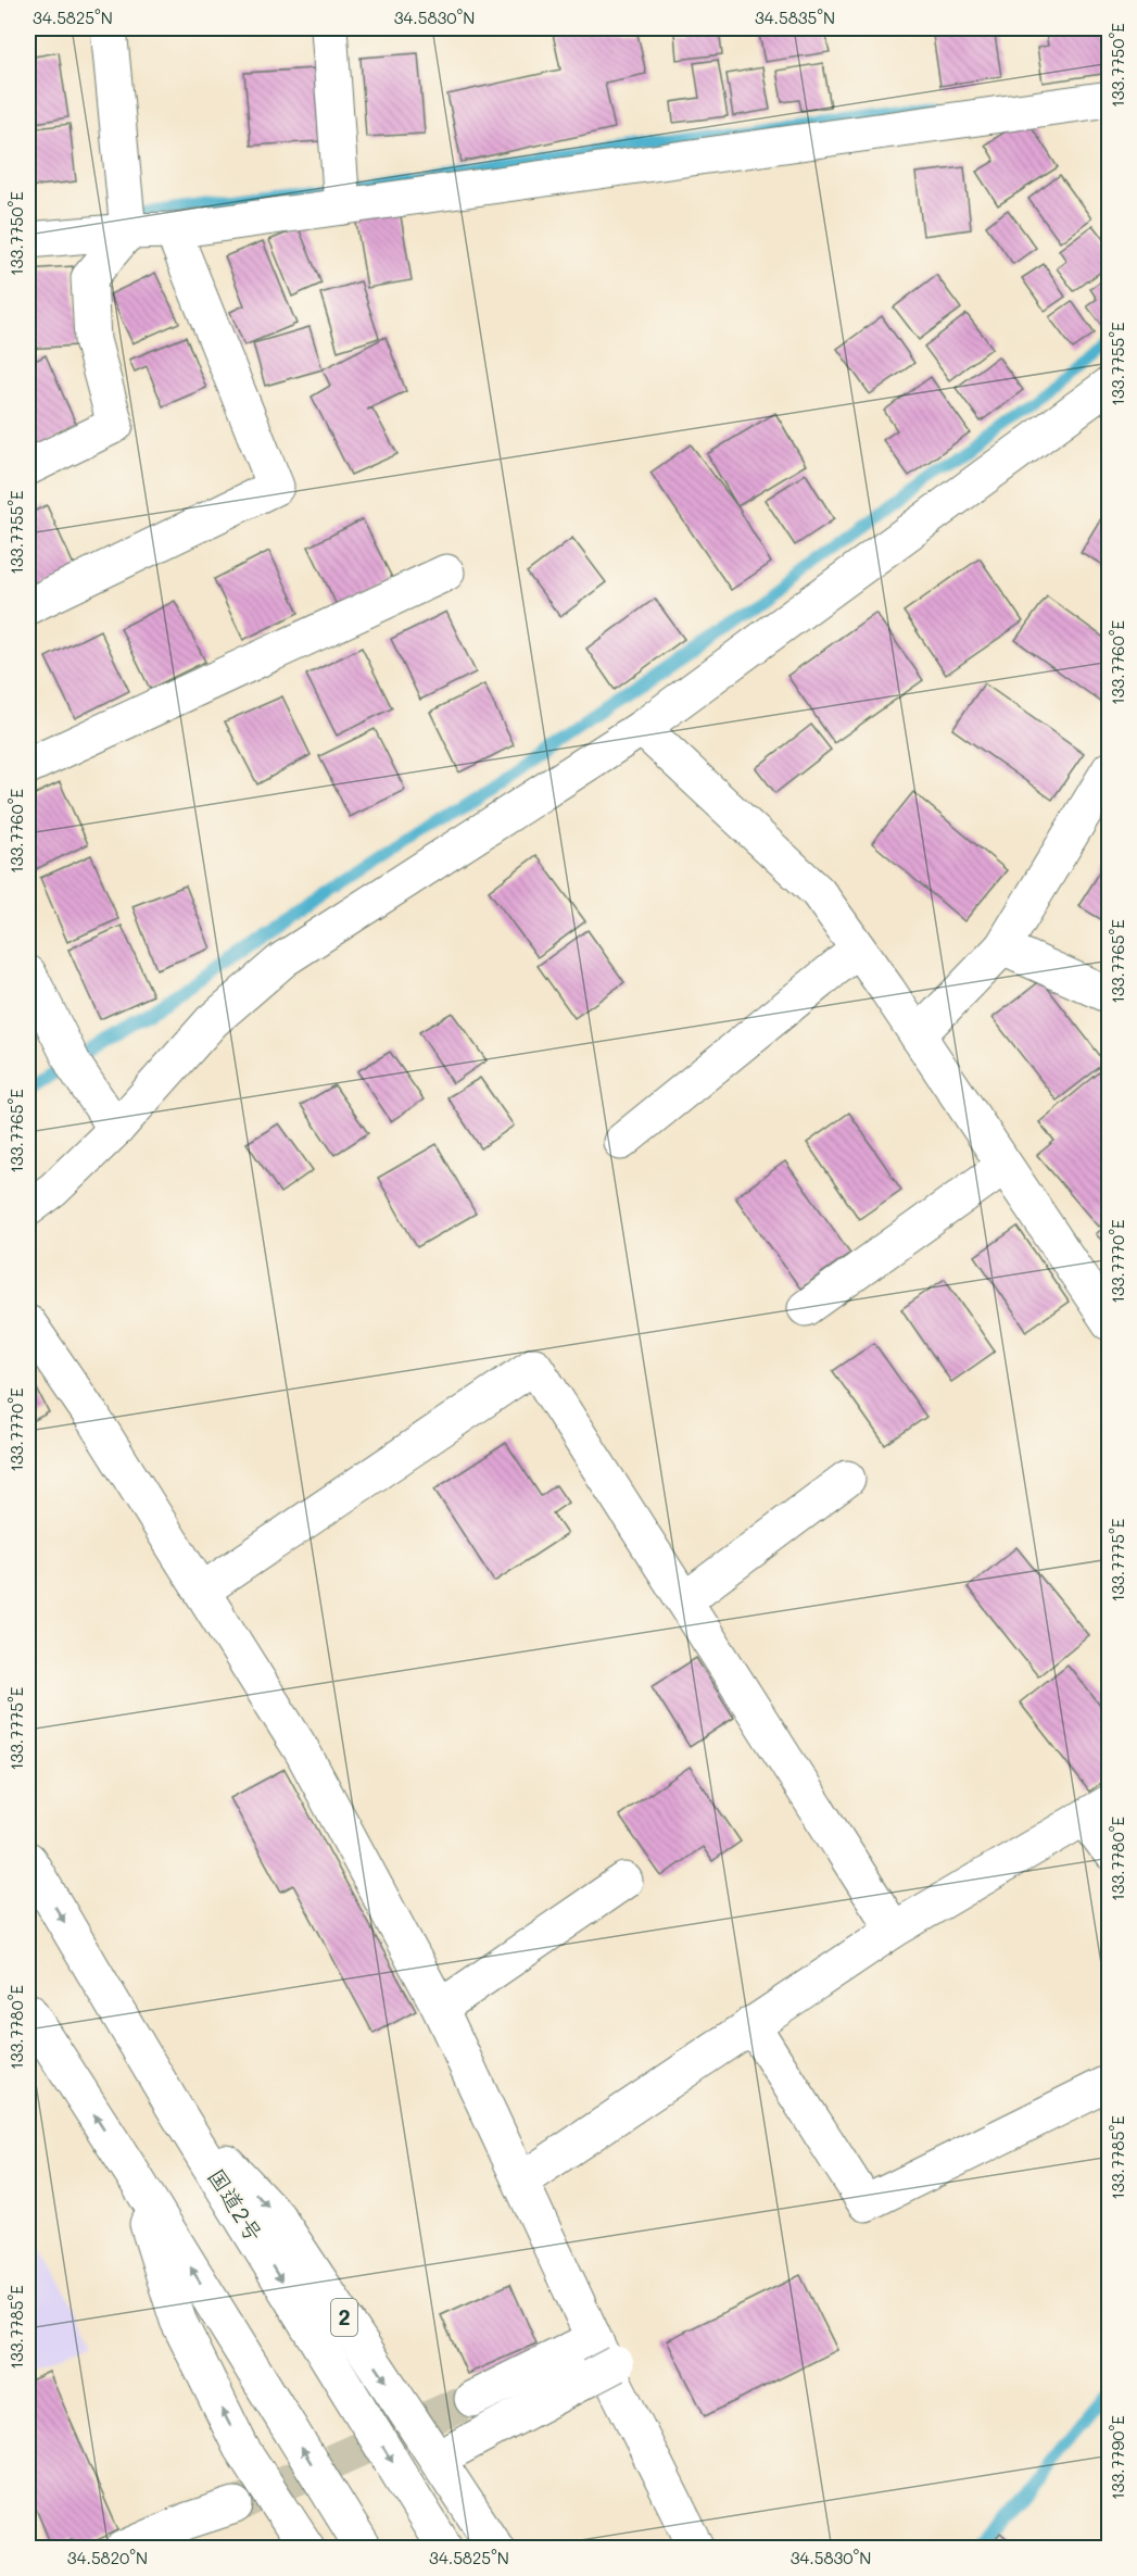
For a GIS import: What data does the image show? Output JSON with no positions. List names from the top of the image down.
{
  "streets": {
    "main road": ["国道2号", "2"]
  },
  "crossings": [
    ["国道2号", "2"]
  ],
  "coordinates": [
    "34.5825°N",
    "34.5830°N",
    "34.5835°N",
    "133.7750°E",
    "133.7755°E",
    "133.7760°E",
    "133.7765°E",
    "133.7770°E",
    "133.7775°E",
    "133.7780°E",
    "133.7785°E",
    "133.7790°E",
    "34.5820°N"
  ]
}
